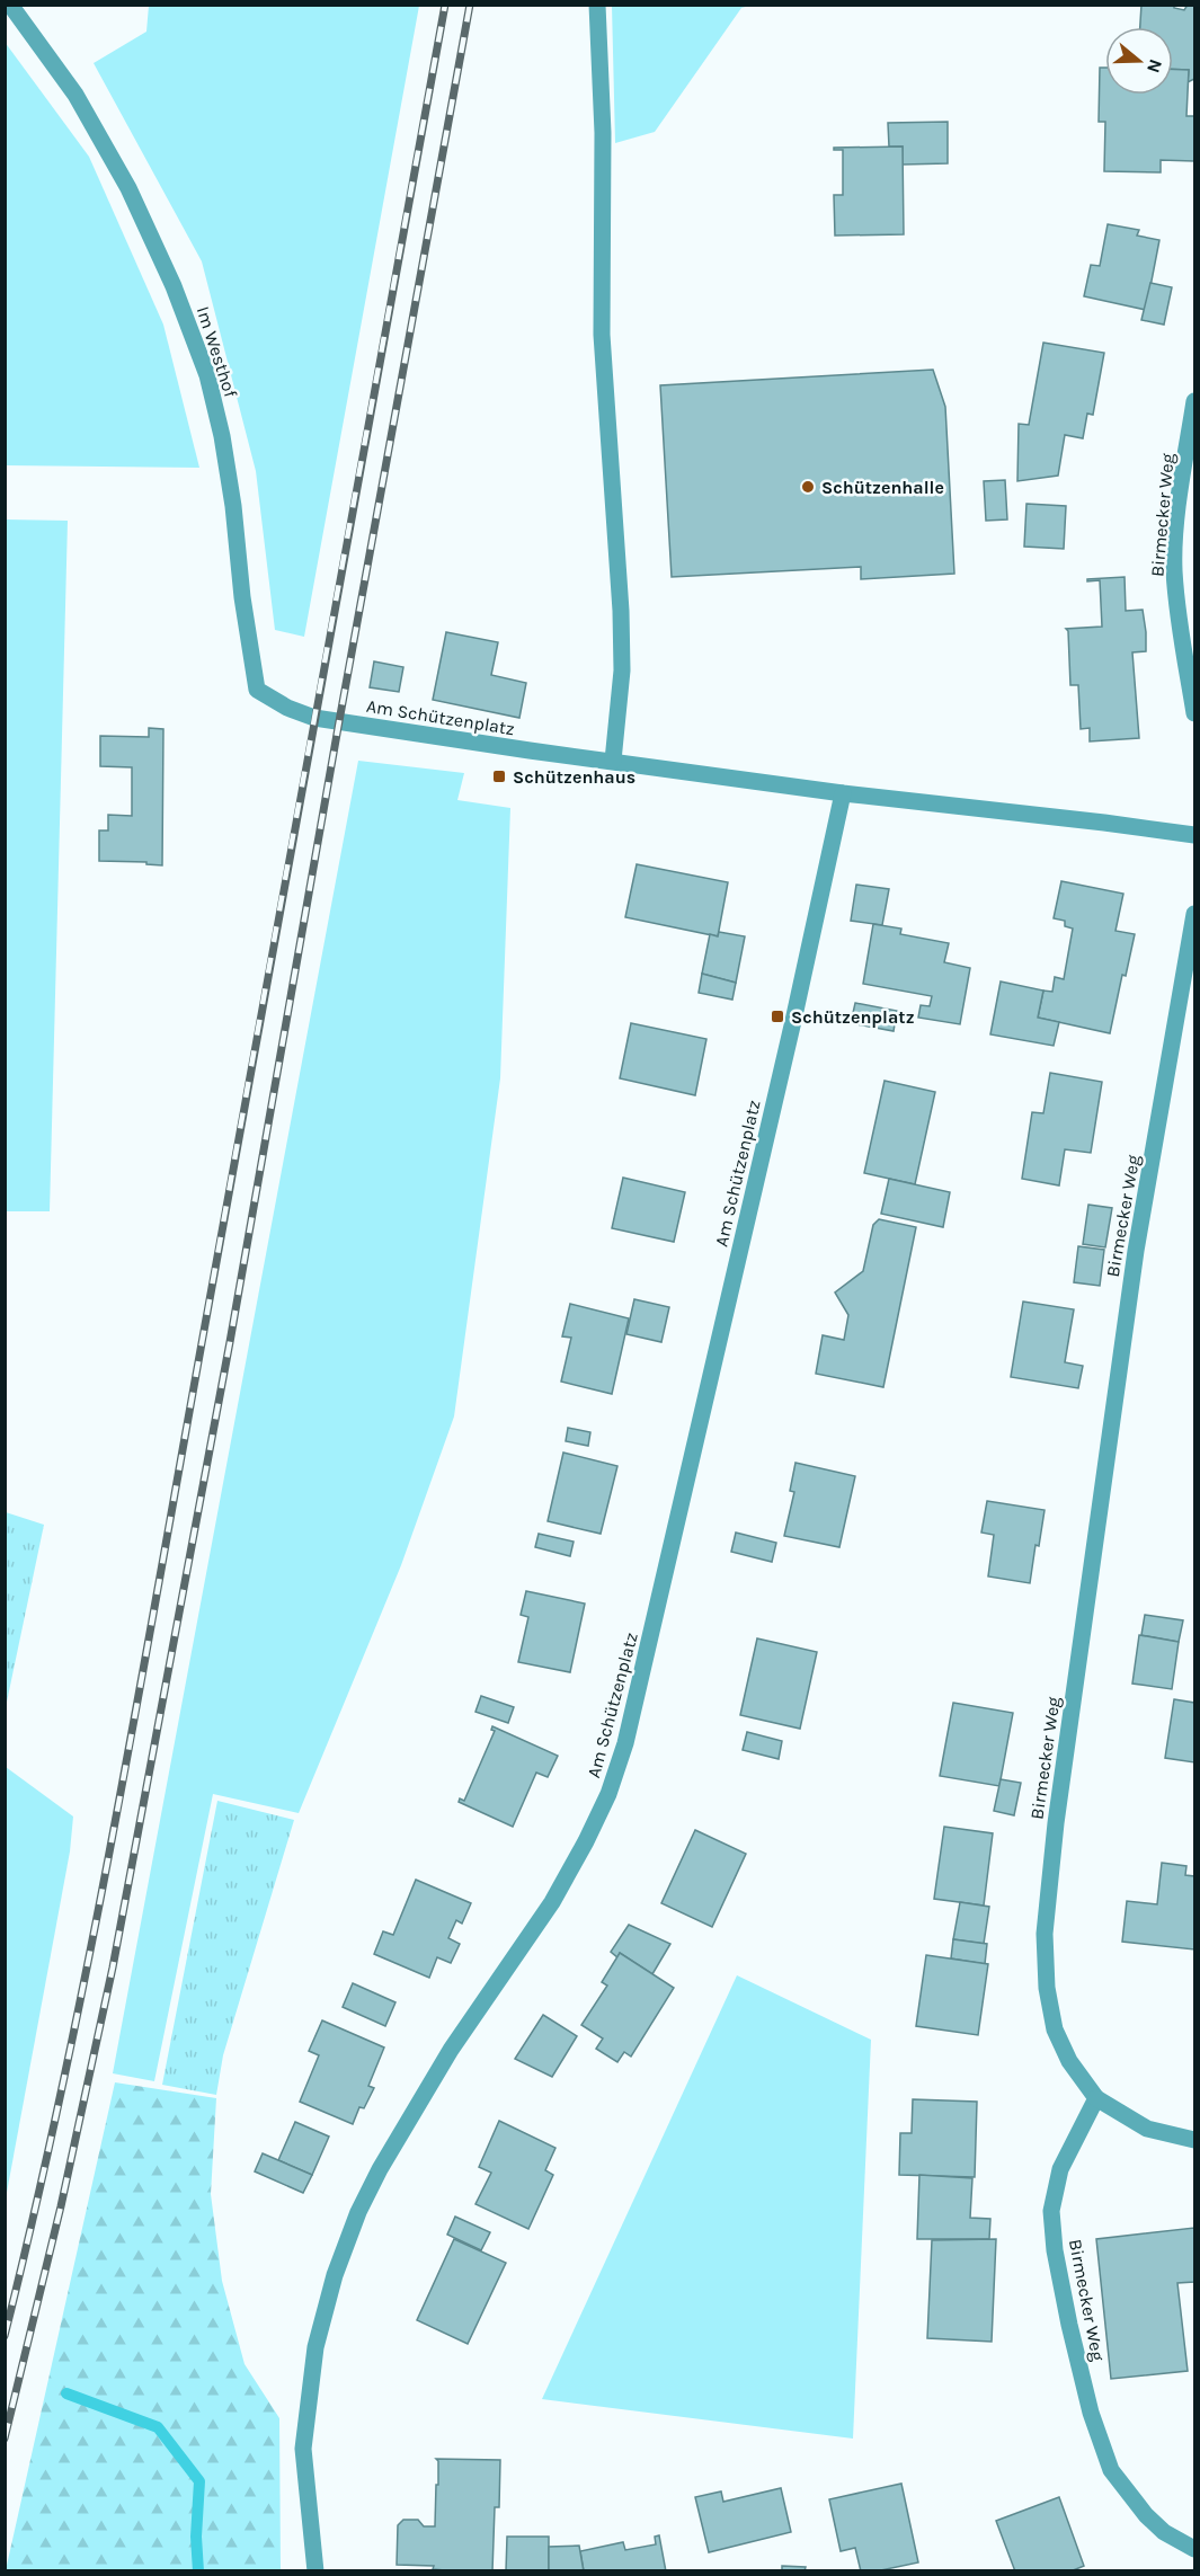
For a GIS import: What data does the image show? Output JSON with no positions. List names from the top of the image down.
{
  "streets": {
    "street": ["Im Westhof", "Birmecker Weg", "Am Schützenplatz"]
  },
  "crossings": [
    ["Im Westhof", "Am Schützenplatz"]
  ],
  "places": {
    "other": ["Schützenhalle"],
    "transit": ["Schützenhaus", "Schützenplatz"]
  },
  "north": "right"
}
